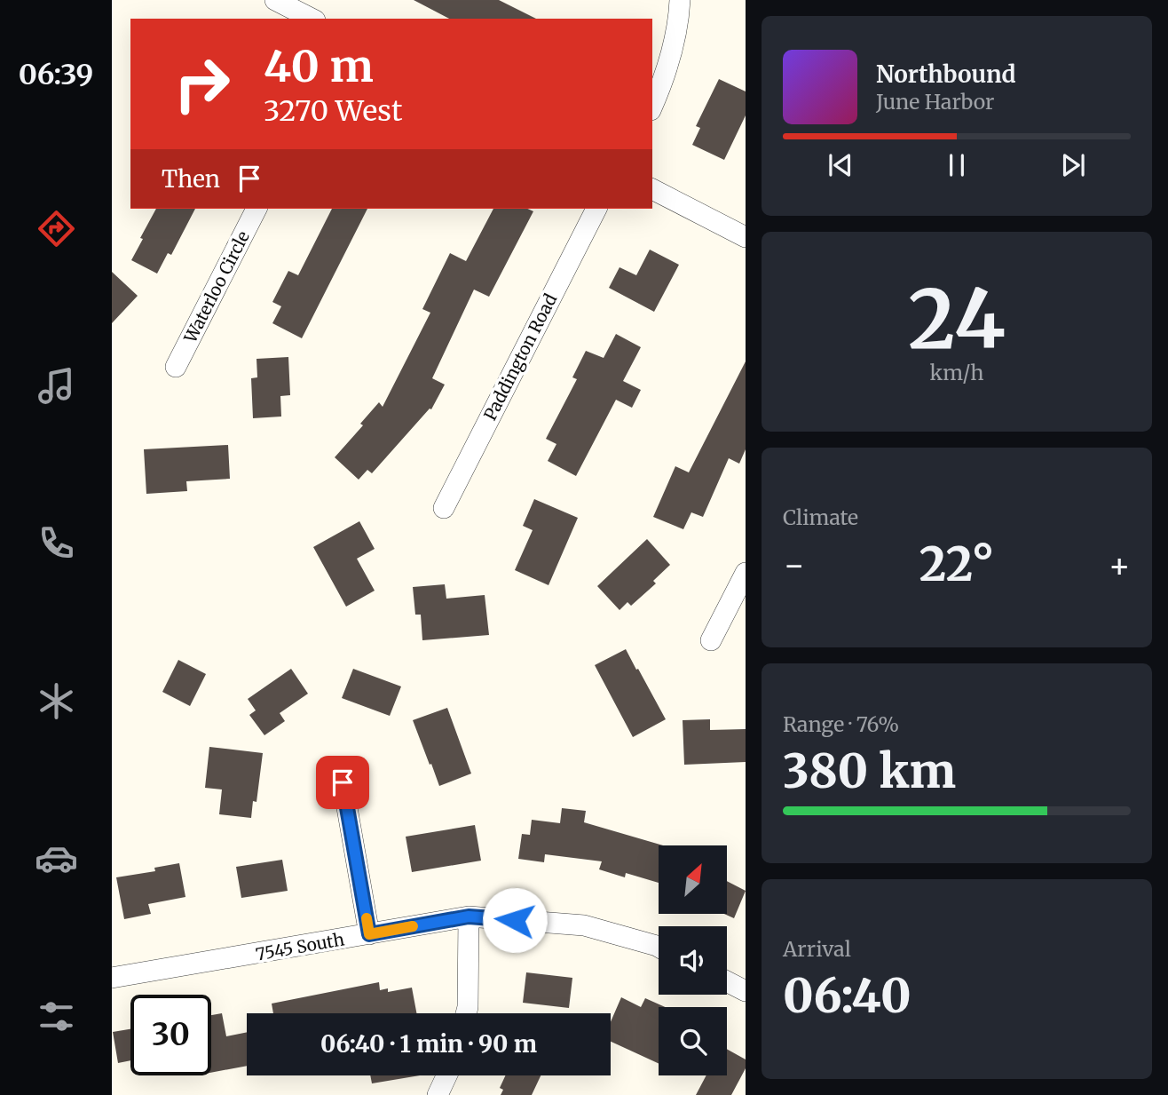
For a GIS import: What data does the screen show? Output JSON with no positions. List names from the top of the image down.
{
  "streets": {
    "street": ["Waterloo Circle", "Paddington Road", "7545 South"]
  },
  "north": "top right",
  "page": {
    "tabs": "06:39",
    "turn": ["40 m", "3270 West"],
    "song": ["Northbound", "June Harbor"],
    "then": "Then",
    "tile": [
      ["24", "km/h"],
      "Climate",
      ["Range · 76%", "380 km"],
      ["Arrival", "06:40"]
    ],
    "heat": ["−", "22°", "+"],
    "limit": "30",
    "trip": "06:40 · 1 min · 90 m"
  }
}
